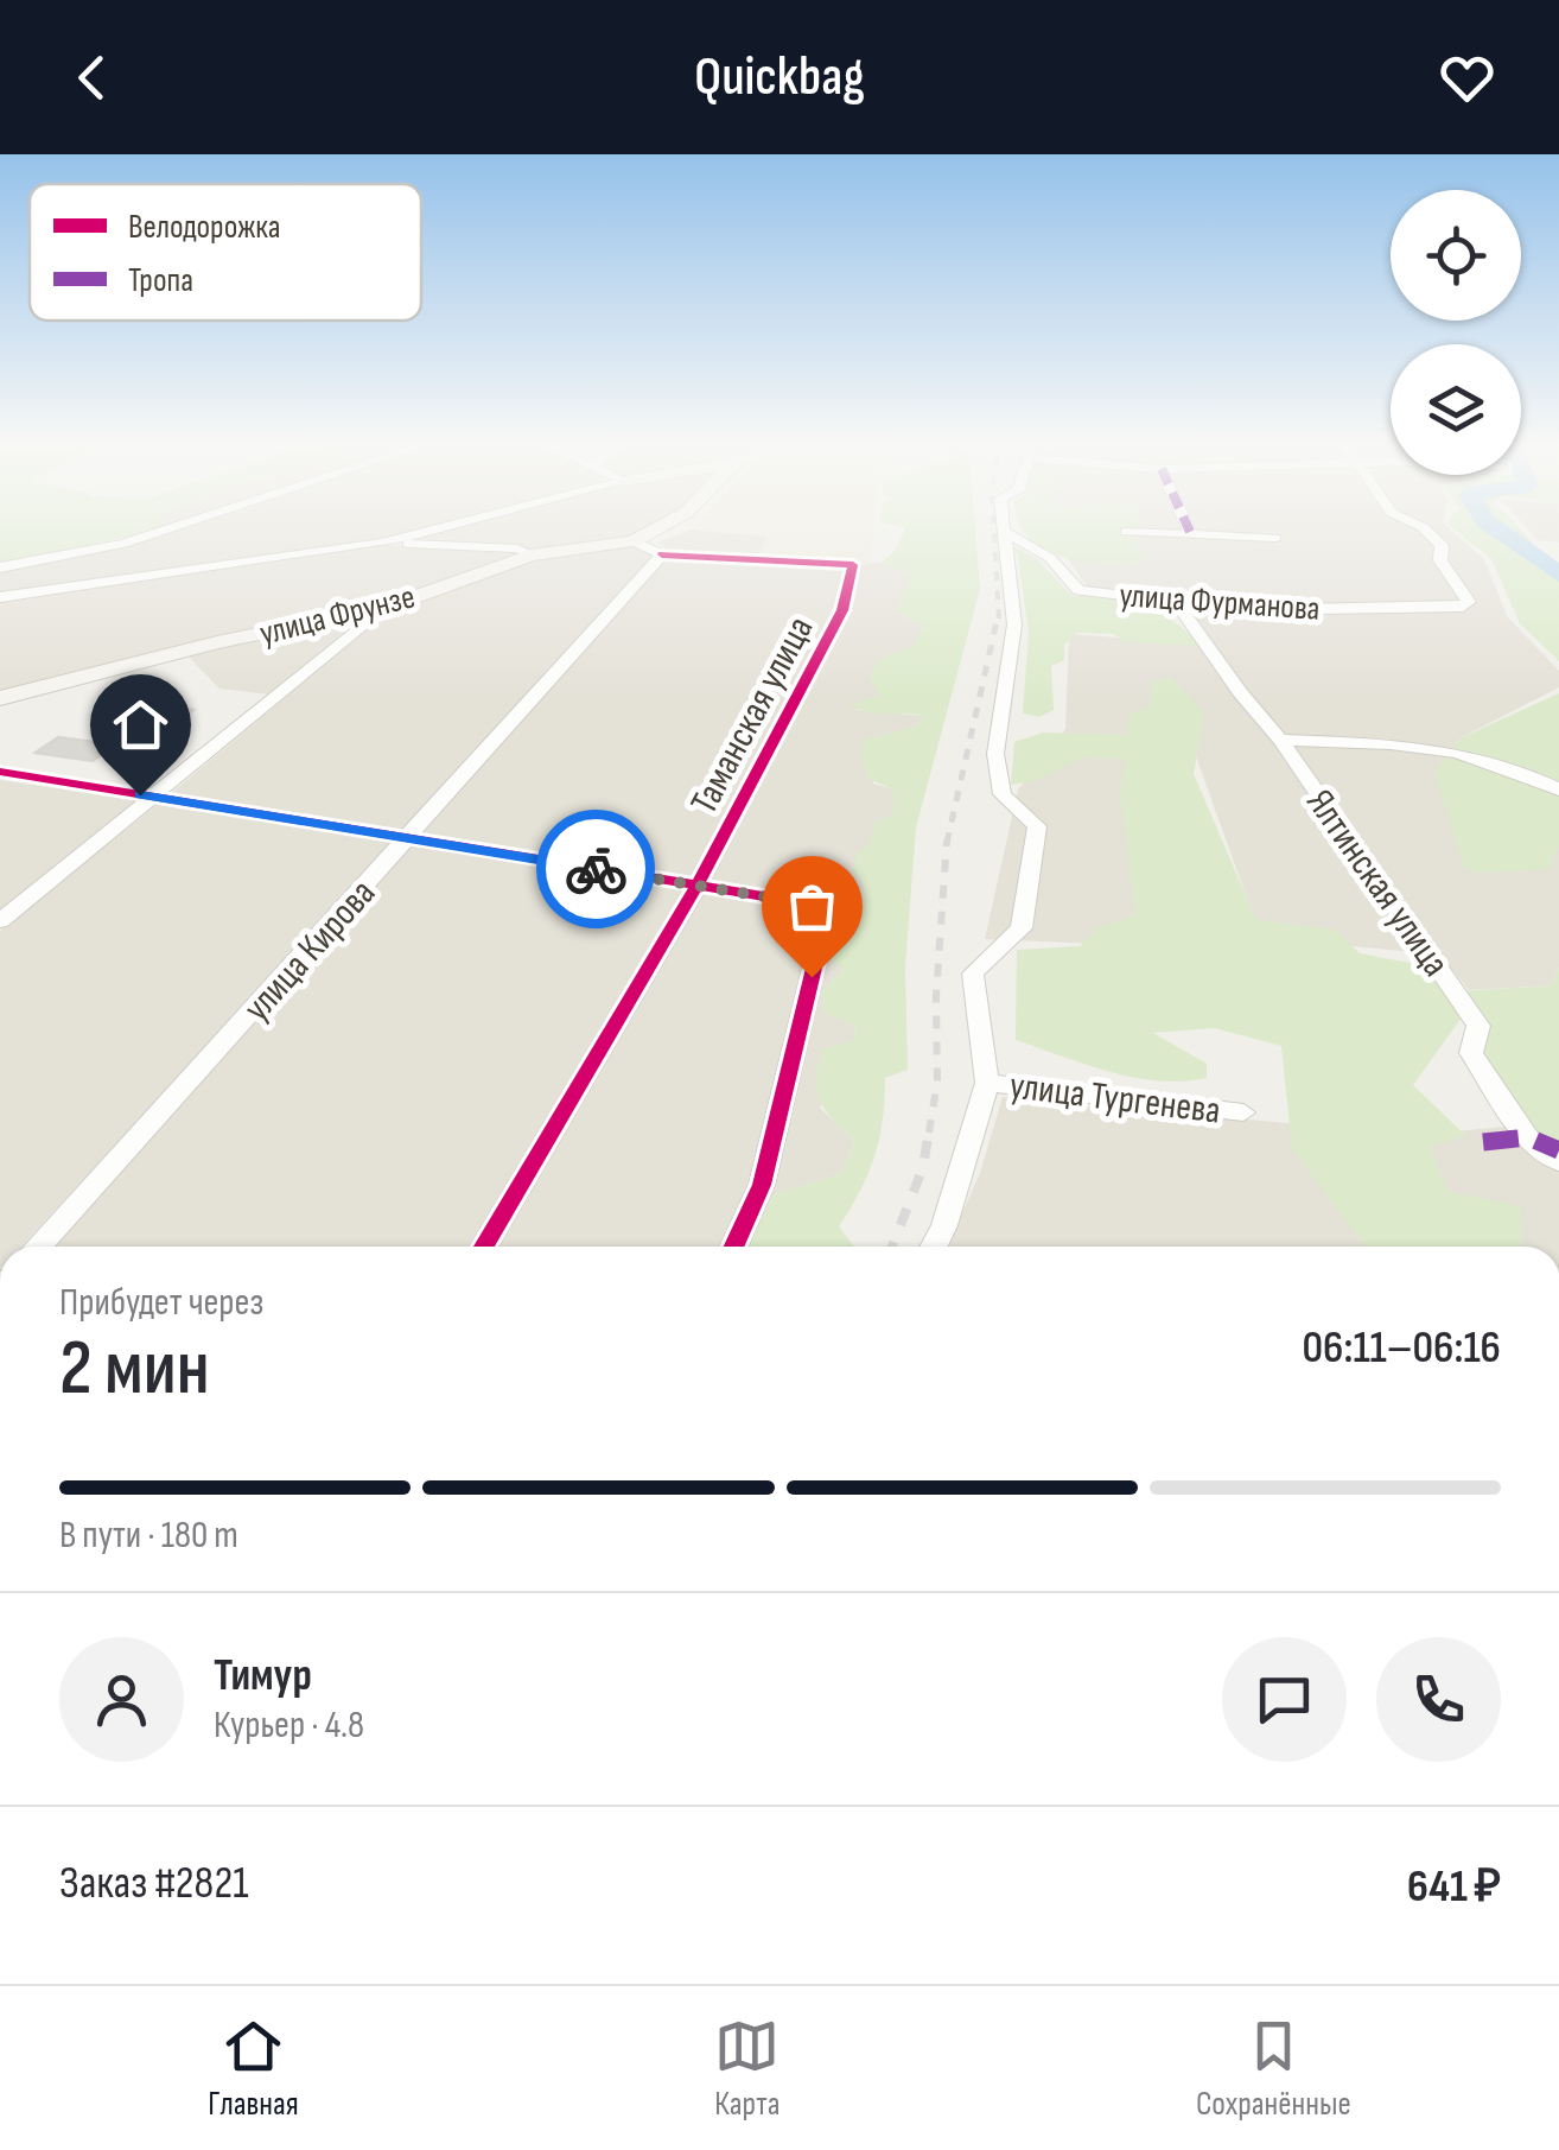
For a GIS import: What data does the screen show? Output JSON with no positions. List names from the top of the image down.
{
  "streets": {
    "main road": ["улица Фрунзе"],
    "street": [
      "улица Фурманова",
      "Таманская улица",
      "Ялтинская улица",
      "улица Кирова",
      "улица Тургенева"
    ]
  },
  "crossings": [
    ["улица Фурманова", "Ялтинская улица"],
    ["Таманская улица", "улица Кирова"]
  ],
  "legend": ["Велодорожка", "Тропа"],
  "page": {
    "header": "Quickbag",
    "heading": ["2 мин", "Прибудет через", "06:11–06:16"],
    "panel": [
      "Тимур",
      "Курьер · 4.8",
      "Заказ #2821",
      "641 ₽"
    ],
    "bar": "В пути · 180 m",
    "tabs": ["Главная", "Карта", "Сохранённые"]
  }
}
